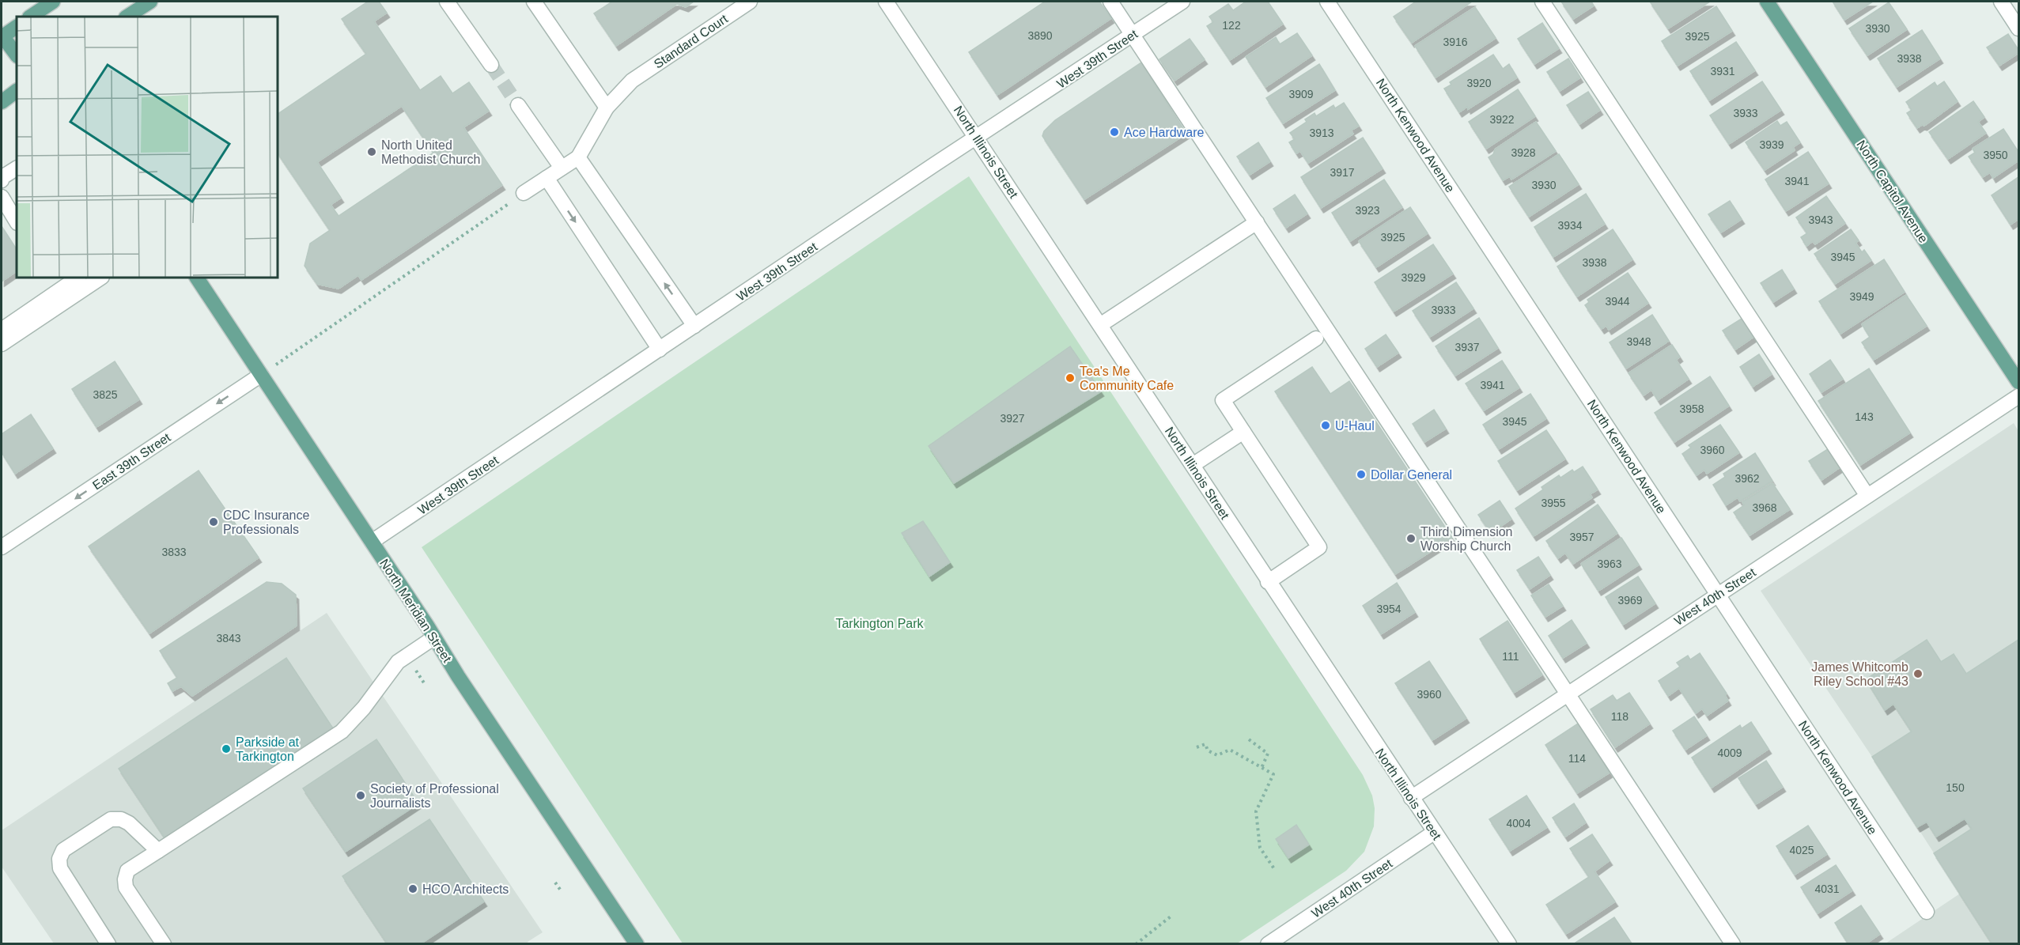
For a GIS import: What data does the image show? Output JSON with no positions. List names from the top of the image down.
{
  "streets": {
    "main road": ["North Capitol Avenue", "North Meridian Street"],
    "street": [
      "Standard Court",
      "West 39th Street",
      "North Kenwood Avenue",
      "North Illinois Street",
      "East 39th Street",
      "West 40th Street"
    ]
  },
  "crossings": [
    ["West 39th Street", "North Illinois Street"],
    ["West 39th Street", "North Meridian Street"],
    ["North Kenwood Avenue", "West 40th Street"],
    ["North Illinois Street", "West 40th Street"],
    ["East 39th Street", "North Meridian Street"]
  ],
  "one_way": ["East 39th Street"],
  "parks": ["Tarkington Park"],
  "places": [
    "Ace Hardware",
    "North United Methodist Church",
    "Tea's Me Community Cafe",
    "U-Haul",
    "Dollar General",
    "CDC Insurance Professionals",
    "Third Dimension Worship Church",
    "James Whitcomb Riley School #43",
    "Parkside at Tarkington",
    "Society of Professional Journalists",
    "HCO Architects"
  ],
  "house_numbers": [
    "122",
    "3930",
    "3890",
    "3925",
    "3916",
    "3938",
    "3931",
    "3920",
    "3909",
    "3933",
    "3922",
    "3913",
    "3939",
    "3928",
    "3950",
    "3917",
    "3941",
    "3930",
    "3923",
    "3943",
    "3934",
    "3925",
    "3945",
    "3938",
    "3929",
    "3949",
    "3944",
    "3933",
    "3948",
    "3937",
    "3941",
    "3825",
    "3958",
    "143",
    "3927",
    "3945",
    "3960",
    "3962",
    "3955",
    "3968",
    "3957",
    "3833",
    "3963",
    "3969",
    "3954",
    "3843",
    "111",
    "3960",
    "118",
    "4009",
    "114",
    "150",
    "4004",
    "4025",
    "4031"
  ]
}
